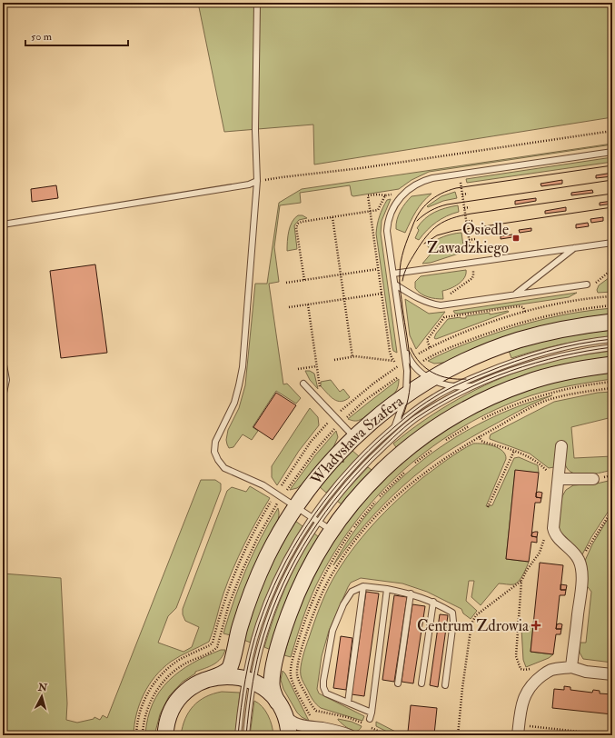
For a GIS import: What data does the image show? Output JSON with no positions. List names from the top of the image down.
{
  "streets": {
    "main road": ["Władysława Szafera"]
  },
  "places": {
    "transit": ["Osiedle Zawadzkiego"],
    "health": ["Centrum Zdrowia"]
  },
  "scale_bar": "50 m",
  "north": "top"
}
